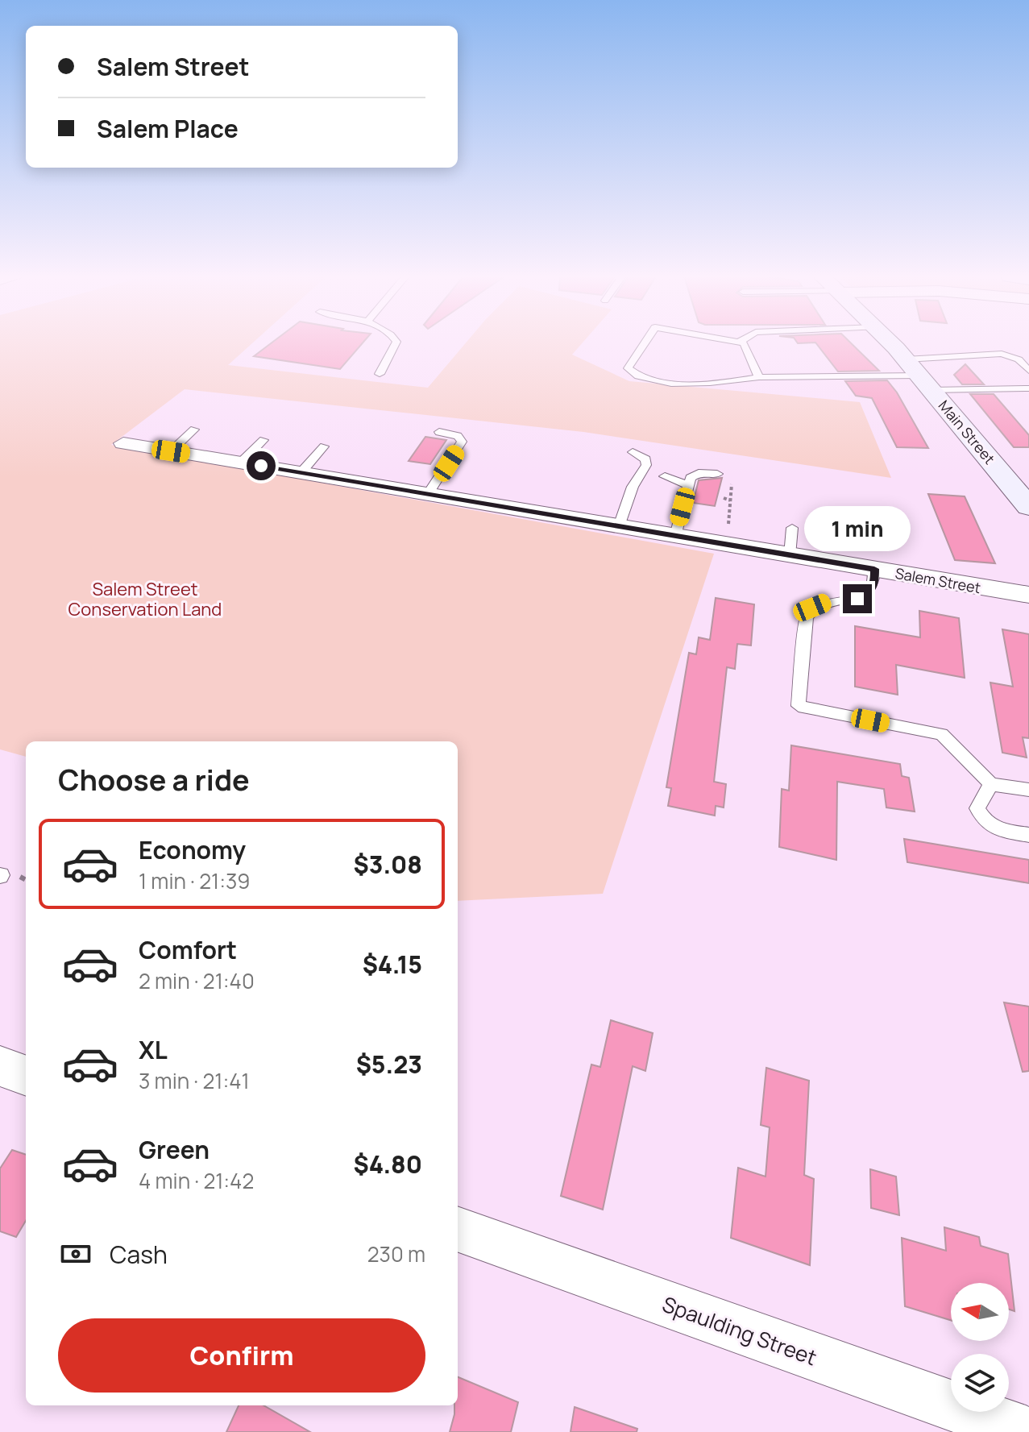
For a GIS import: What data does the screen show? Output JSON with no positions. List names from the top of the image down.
{
  "streets": {
    "main road": ["Main Street"],
    "street": ["Salem Street", "Spaulding Street"]
  },
  "parks": ["Salem Street Conservation Land"],
  "north": "left",
  "page": {
    "banner": ["Salem Street", "Salem Place"],
    "bubble": "1 min",
    "heading": "Choose a ride",
    "list": [
      {
        "name": "Economy",
        "note": "1 min · 21:39",
        "value": "$3.08"
      },
      {
        "name": "Comfort",
        "note": "2 min · 21:40",
        "value": "$4.15"
      },
      {
        "name": "XL",
        "note": "3 min · 21:41",
        "value": "$5.23"
      },
      {
        "name": "Green",
        "note": "4 min · 21:42",
        "value": "$4.80"
      }
    ],
    "pay": ["Cash", "230 m"],
    "buttons": "Confirm"
  }
}
